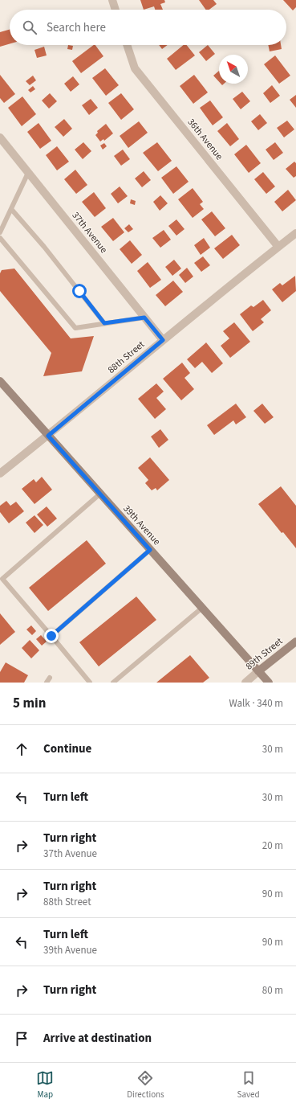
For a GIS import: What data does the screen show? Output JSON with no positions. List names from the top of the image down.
{
  "streets": {
    "main road": ["39th Avenue", "89th Street"],
    "street": ["36th Avenue", "37th Avenue", "88th Street"]
  },
  "crossings": [
    ["36th Avenue", "88th Street"],
    ["37th Avenue", "88th Street"],
    ["88th Street", "39th Avenue"],
    ["39th Avenue", "89th Street"]
  ],
  "north": "top left",
  "page": {
    "search": "Search here",
    "heading": ["5 min", "Walk · 340 m"],
    "list": [
      ["Continue", "30 m"],
      ["Turn left", "30 m"],
      ["Turn right", "37th Avenue", "20 m"],
      ["Turn right", "88th Street", "90 m"],
      ["Turn left", "39th Avenue", "90 m"],
      ["Turn right", "80 m"],
      "Arrive at destination"
    ],
    "nav": ["Map", "Directions", "Saved"]
  }
}
